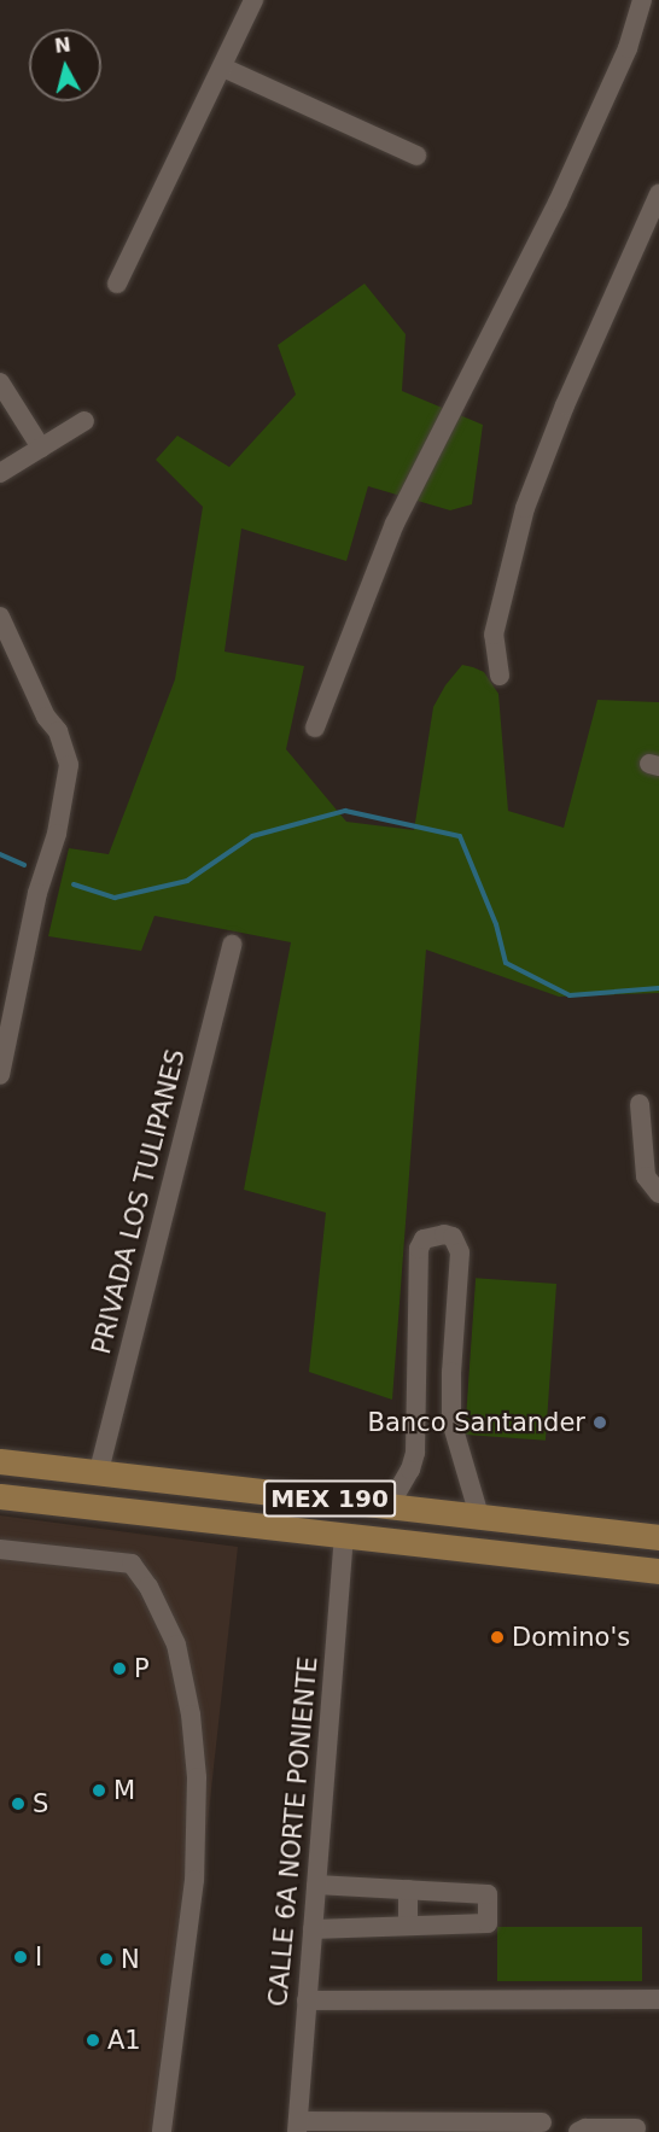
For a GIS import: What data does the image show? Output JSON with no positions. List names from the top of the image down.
{
  "streets": {
    "main road": ["MEX 190"],
    "street": ["PRIVADA LOS TULIPANES", "CALLE 6A NORTE PONIENTE"]
  },
  "crossings": [
    ["PRIVADA LOS TULIPANES", "MEX 190"],
    ["MEX 190", "CALLE 6A NORTE PONIENTE"]
  ],
  "places": [
    "Banco Santander",
    "Domino's",
    "P",
    "M",
    "S",
    "I",
    "N",
    "A1"
  ],
  "north": "top"
}
